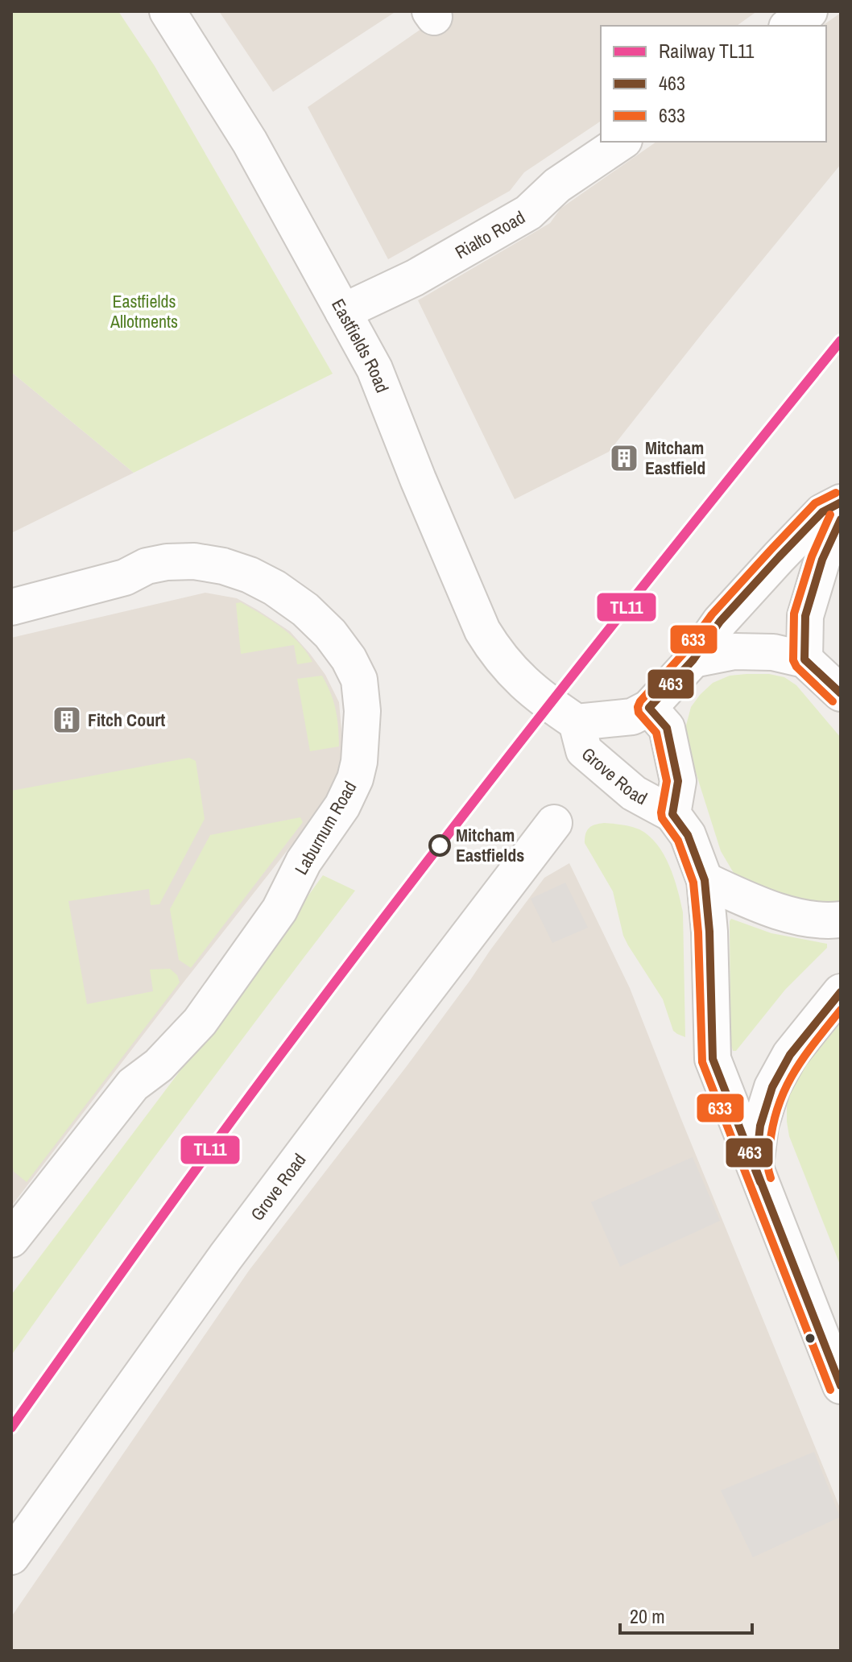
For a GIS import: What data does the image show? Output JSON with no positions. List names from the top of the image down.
{
  "streets": {
    "street": [
      "Rialto Road",
      "Eastfields Road",
      "Grove Road",
      "Laburnum Road"
    ]
  },
  "crossings": [
    ["Rialto Road", "Eastfields Road"],
    ["Eastfields Road", "Grove Road"]
  ],
  "parks": ["Eastfields Allotments"],
  "places": {
    "building": ["Mitcham Eastfield", "Fitch Court"],
    "other": ["Mitcham Eastfields"]
  },
  "lines": ["rail line TL11", "transit line 633", "transit line 463"],
  "legend": ["Railway TL11", "463", "633"],
  "scale_bar": "20 m"
}
